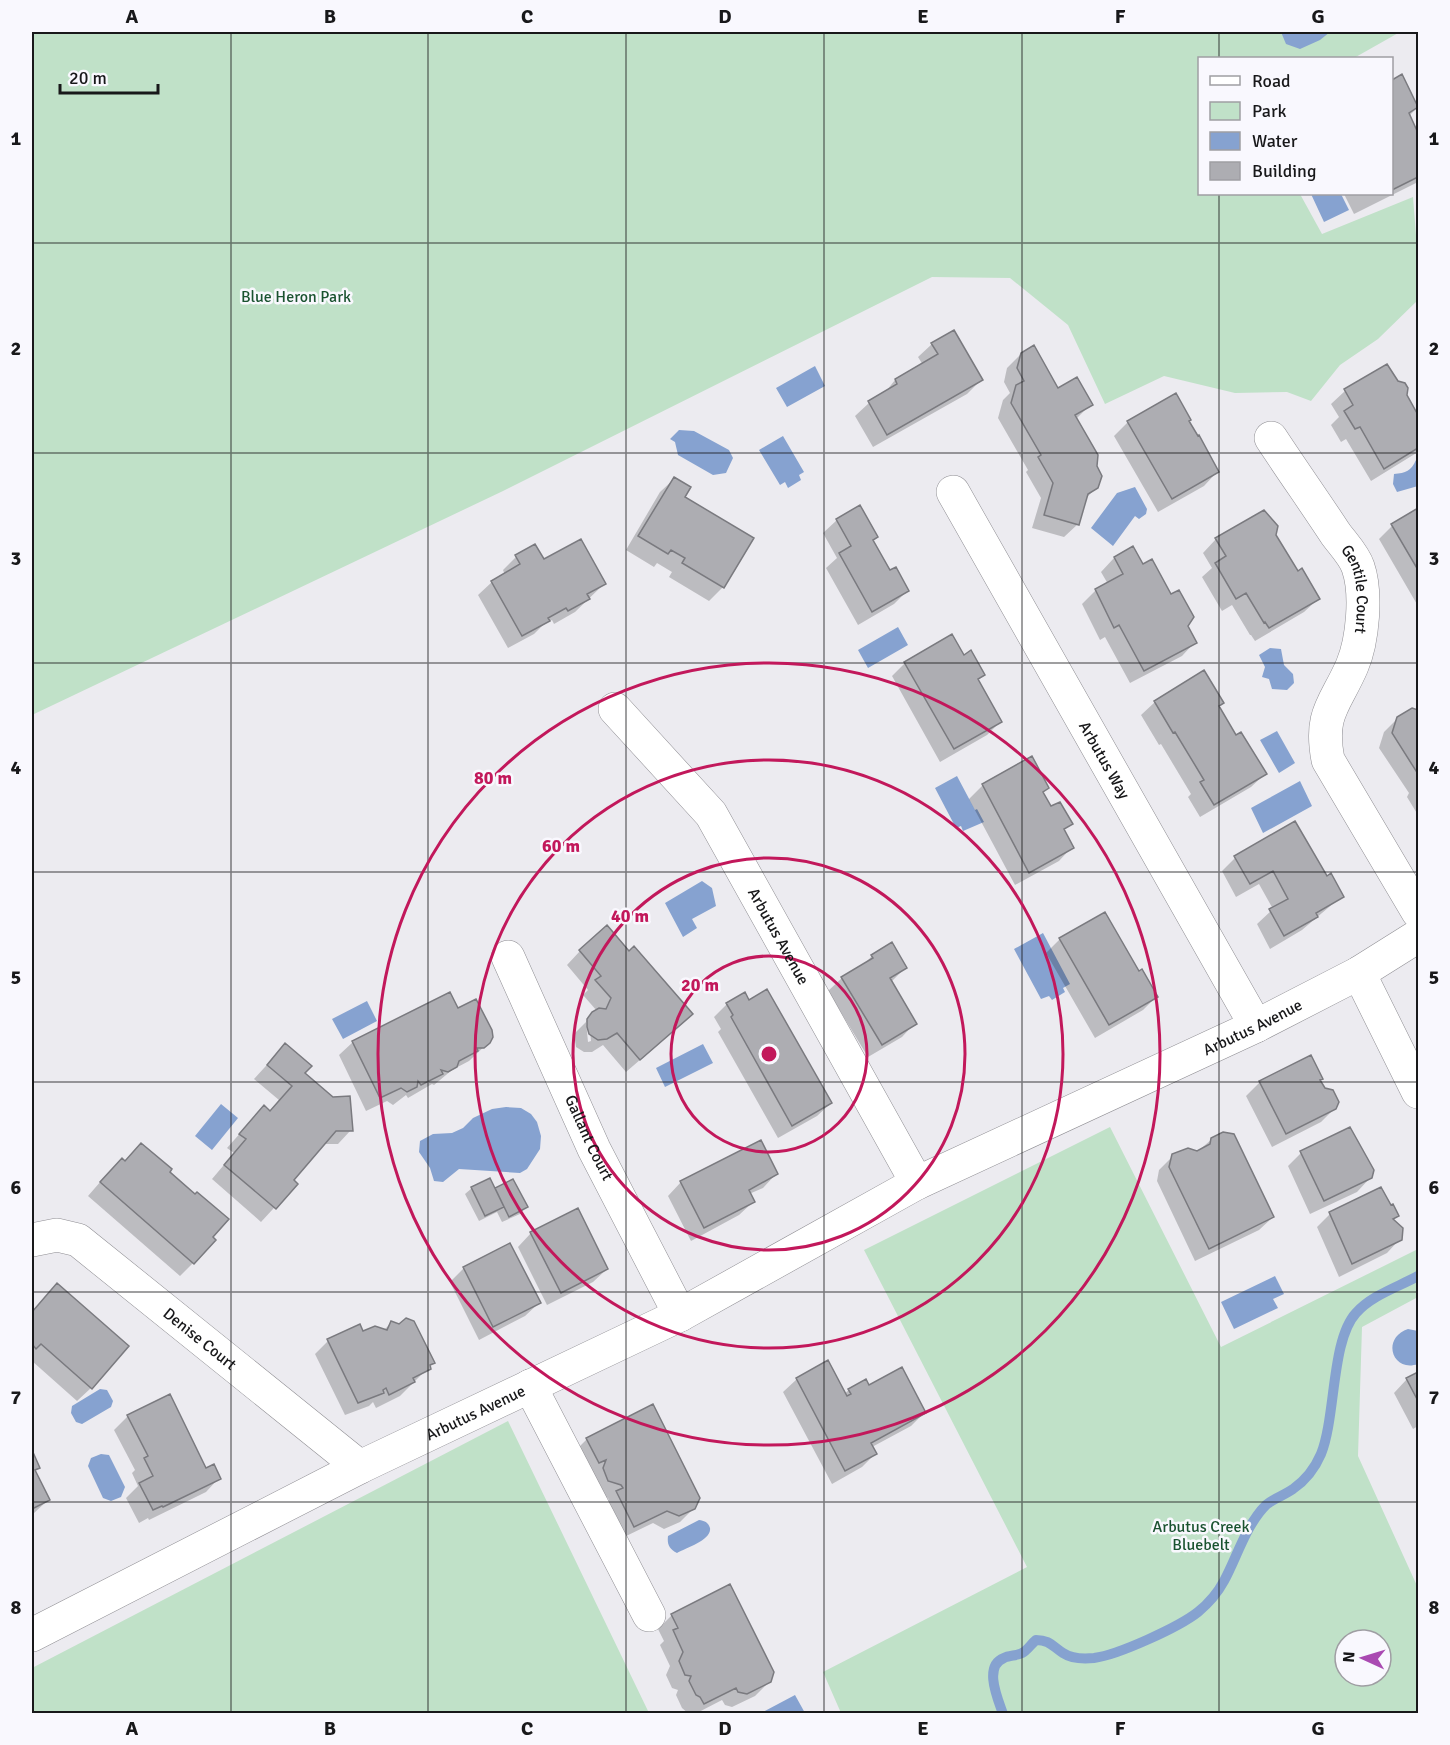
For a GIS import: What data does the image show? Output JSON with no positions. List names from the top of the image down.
{
  "streets": {
    "street": [
      "Gentile Court",
      "Arbutus Way",
      "Arbutus Avenue",
      "Gallant Court",
      "Denise Court"
    ]
  },
  "crossings": [
    ["Arbutus Way", "Arbutus Avenue"],
    ["Arbutus Avenue", "Gallant Court"],
    ["Arbutus Avenue", "Denise Court"]
  ],
  "parks": ["Blue Heron Park", "Arbutus Creek Bluebelt"],
  "legend": [
    "Road",
    "Park",
    "Water",
    "Building"
  ],
  "scale_bar": "20 m",
  "north": "left",
  "grid": {
    "columns": [
      "A",
      "B",
      "C",
      "D",
      "E",
      "F",
      "G"
    ],
    "rows": [
      "1",
      "2",
      "3",
      "4",
      "5",
      "6",
      "7",
      "8"
    ]
  },
  "rings": [
    "80 m",
    "60 m",
    "40 m",
    "20 m"
  ]
}
